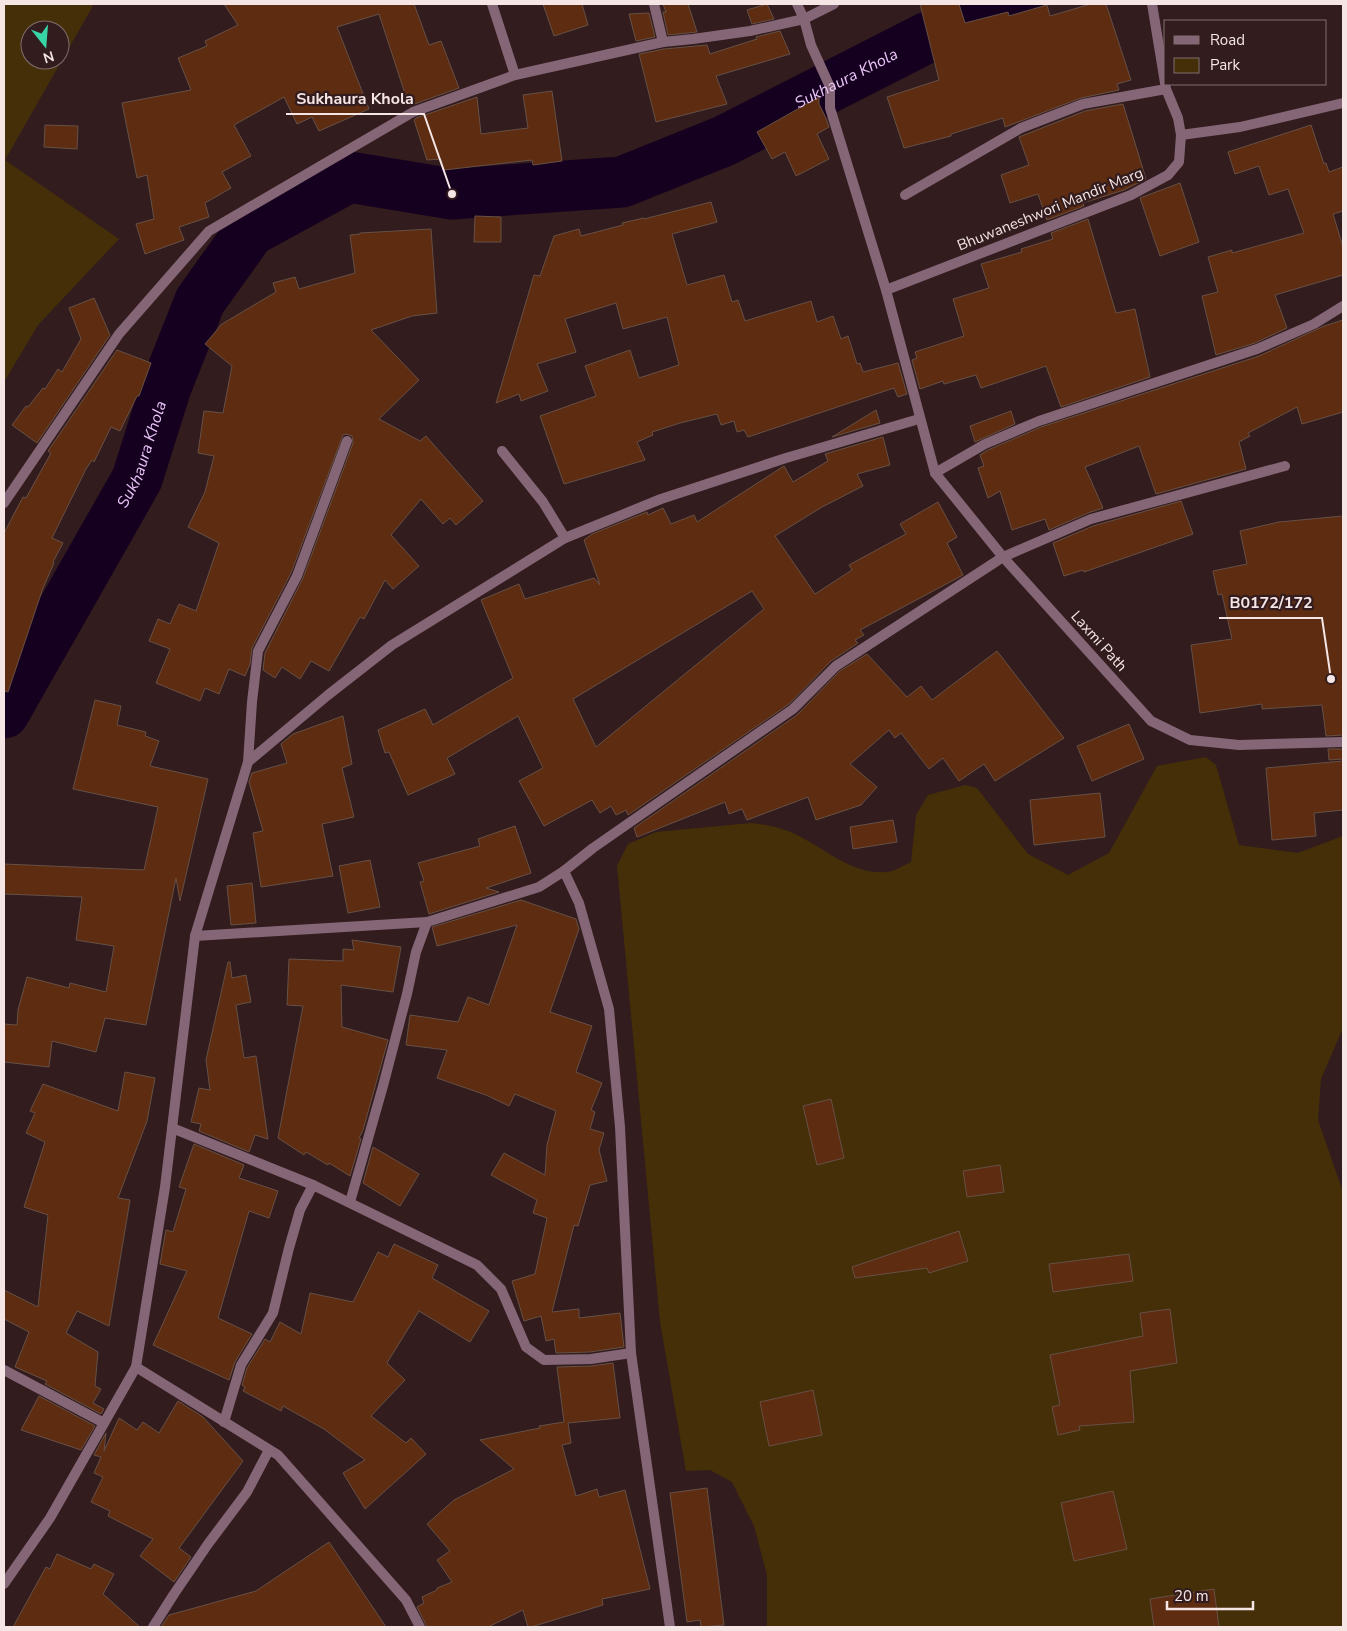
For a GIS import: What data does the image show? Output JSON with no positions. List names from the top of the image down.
{
  "streets": {
    "street": ["Bhuwaneshwori Mandir Marg", "Laxmi Path"]
  },
  "crossings": [
    ["Bhuwaneshwori Mandir Marg", "Laxmi Path"]
  ],
  "water": ["Sukhaura Khola"],
  "places": ["Sukhaura Khola", "B0172/172"],
  "legend": ["Road", "Park"],
  "scale_bar": "20 m",
  "north": "bottom"
}
